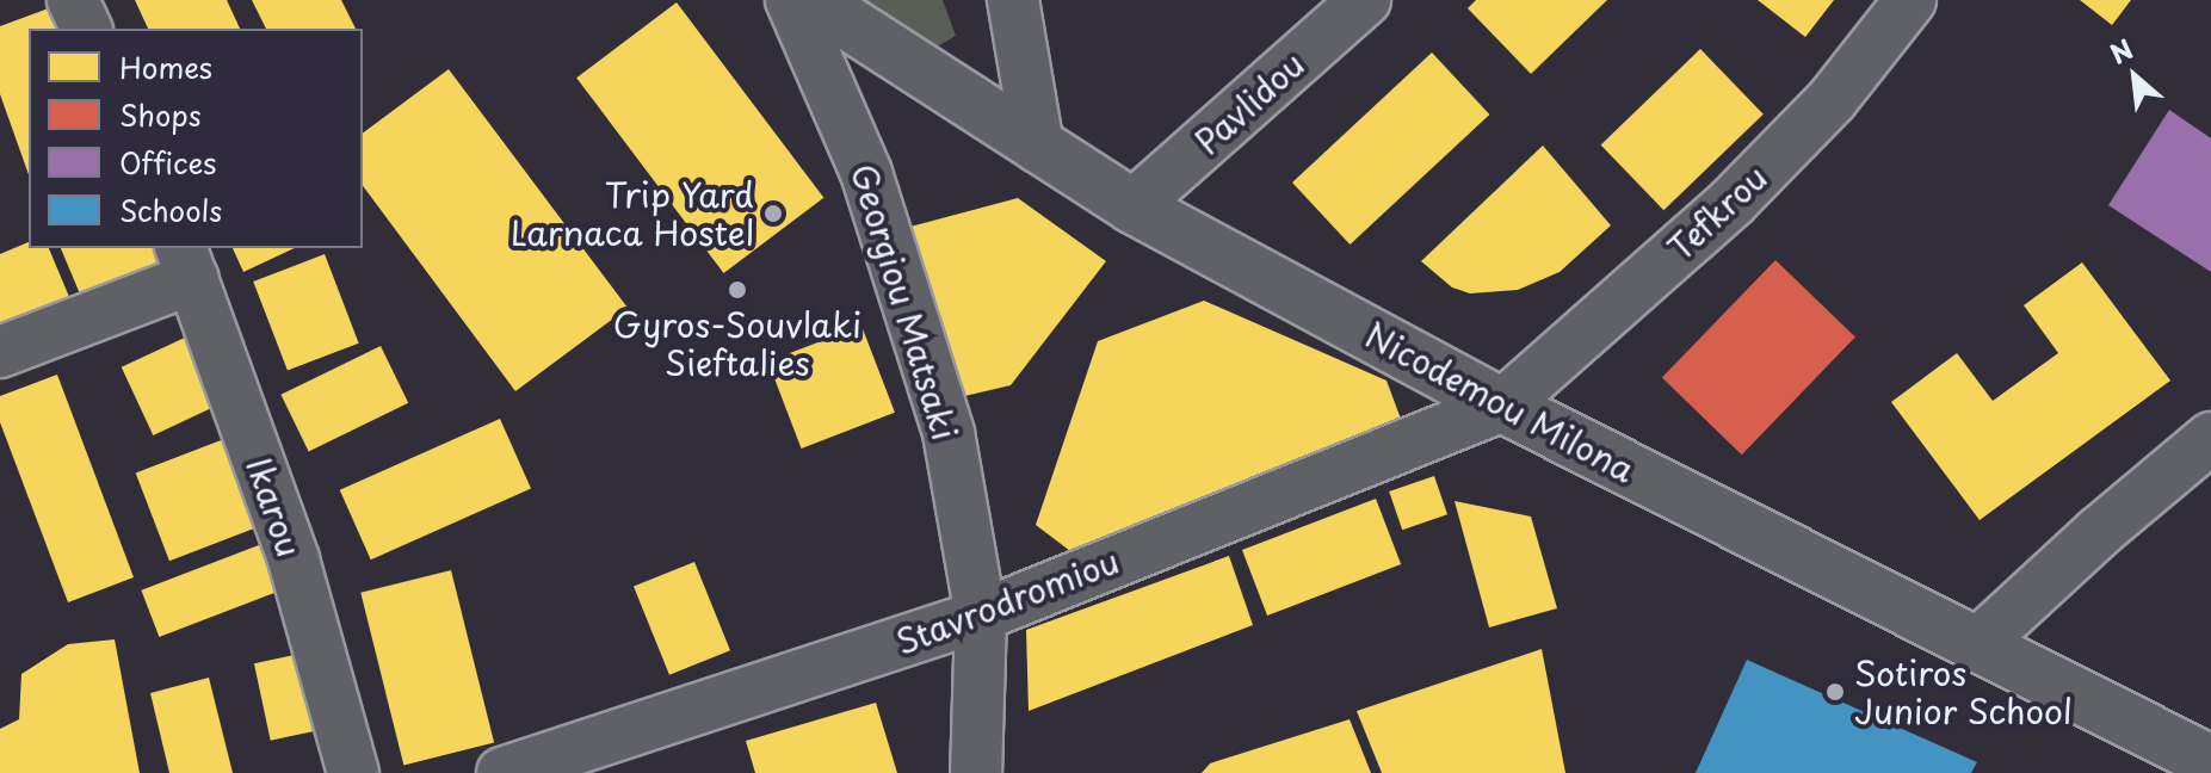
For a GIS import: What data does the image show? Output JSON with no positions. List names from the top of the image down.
{
  "streets": {
    "main road": ["Nicodemou Milona"],
    "street": [
      "Pavlidou",
      "Tefkrou",
      "Georgiou Matsaki",
      "Ikarou",
      "Stavrodromiou"
    ]
  },
  "crossings": [
    ["Pavlidou", "Nicodemou Milona"],
    ["Tefkrou", "Nicodemou Milona"],
    ["Tefkrou", "Stavrodromiou"],
    ["Georgiou Matsaki", "Stavrodromiou"],
    ["Nicodemou Milona", "Stavrodromiou"]
  ],
  "places": ["Trip Yard Larnaca Hostel", "Gyros-Souvlaki Sieftalies", "Sotiros Junior School"],
  "legend": [
    "Homes",
    "Shops",
    "Offices",
    "Schools"
  ],
  "north": "top left"
}
